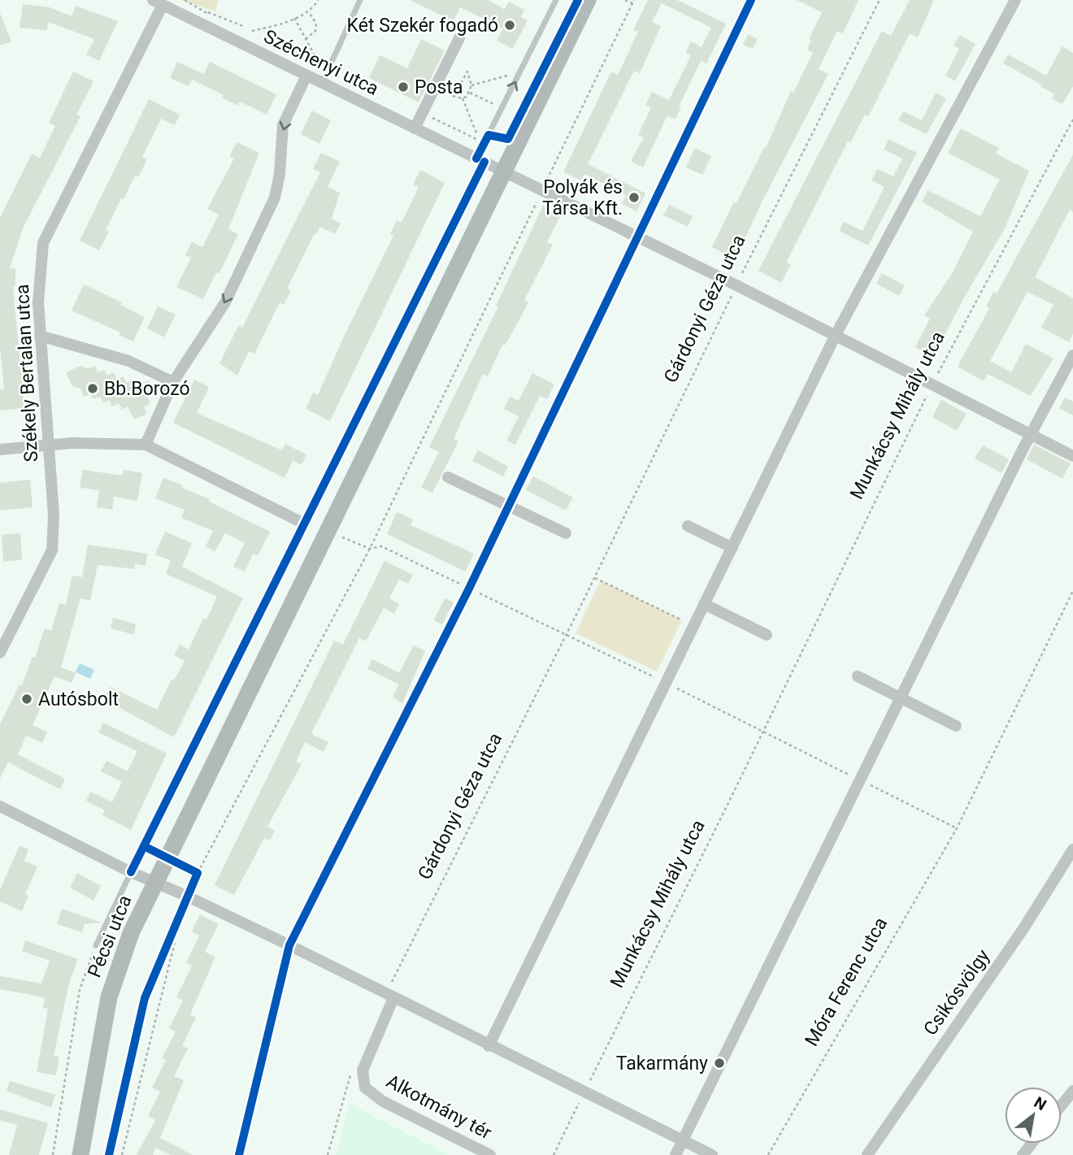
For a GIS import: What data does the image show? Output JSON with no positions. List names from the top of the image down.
{
  "streets": {
    "main road": ["Pécsi utca"],
    "street": [
      "Széchenyi utca",
      "Székely Bertalan utca",
      "Csikósvölgy",
      "Alkotmány tér"
    ],
    "path": ["Gárdonyi Géza utca", "Munkácsy Mihály utca", "Móra Ferenc utca"]
  },
  "crossings": [
    ["Széchenyi utca", "Gárdonyi Géza utca"],
    ["Széchenyi utca", "Székely Bertalan utca"],
    ["Széchenyi utca", "Munkácsy Mihály utca"],
    ["Széchenyi utca", "Pécsi utca"],
    ["Gárdonyi Géza utca", "Alkotmány tér"]
  ],
  "places": [
    "Két Szekér fogadó",
    "Posta",
    "Polyák és Társa Kft.",
    "Bb.Borozó",
    "Autósbolt",
    "Takarmány"
  ],
  "north": "top right"
}
